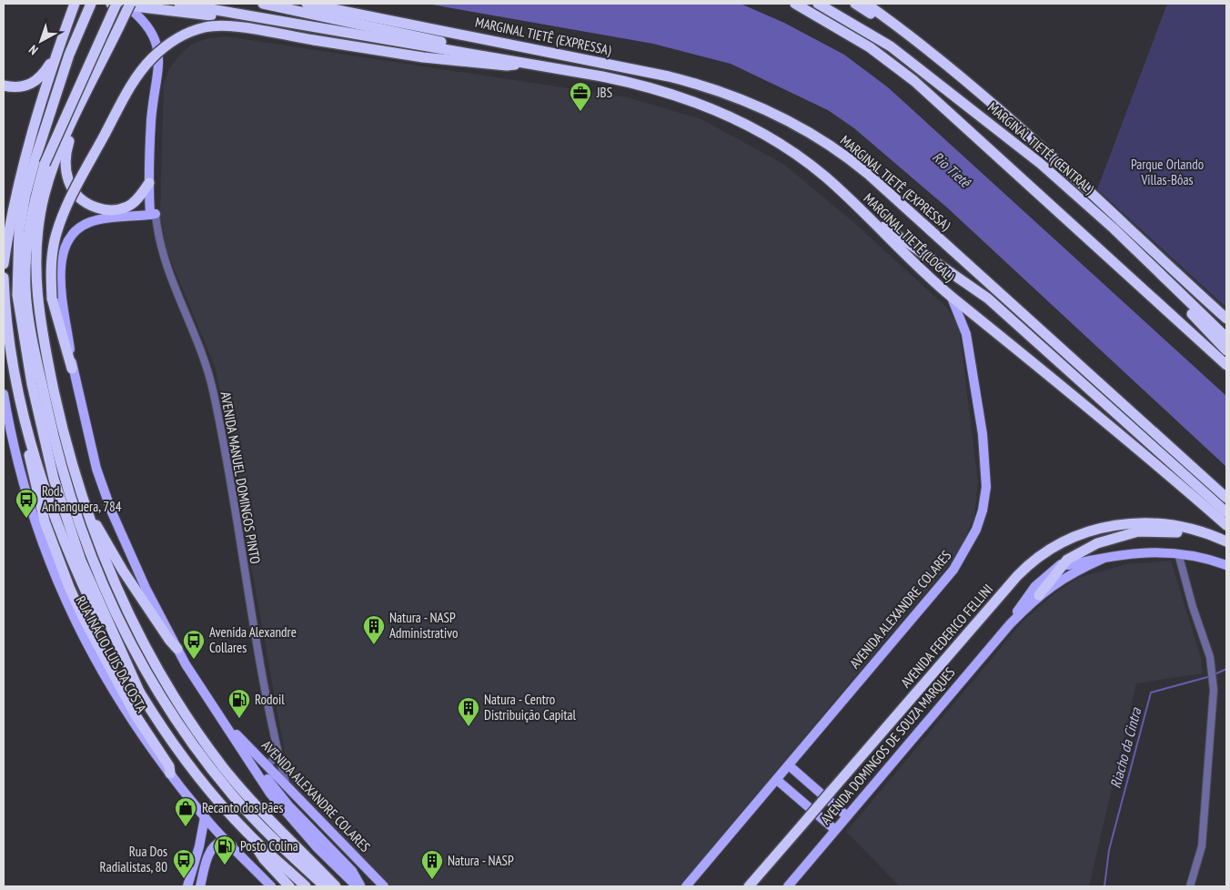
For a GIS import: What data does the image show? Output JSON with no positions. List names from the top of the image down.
{
  "streets": {
    "highway": [
      "MARGINAL TIETÊ (EXPRESSA)",
      "MARGINAL TIETÊ (CENTRAL)",
      "MARGINAL TIETÊ (LOCAL)",
      "AVENIDA FEDERICO FELLINI"
    ],
    "main road": ["AVENIDA ALEXANDRE COLARES", "RUA INÁCIO LUIS DA COSTA", "AVENIDA DOMINGOS DE SOUZA MARQUES"],
    "street": ["AVENIDA MANUEL DOMINGOS PINTO"]
  },
  "crossings": [
    ["MARGINAL TIETÊ (LOCAL)", "AVENIDA ALEXANDRE COLARES"],
    ["AVENIDA MANUEL DOMINGOS PINTO", "AVENIDA ALEXANDRE COLARES"]
  ],
  "water": ["Rio Tietê", "Riacho da Cintra"],
  "parks": ["Parque Orlando Villas-Bôas"],
  "places": {
    "office": ["JBS"],
    "bus stop": ["Rod. Anhanguera, 784", "Avenida Alexandre Collares", "Rua Dos Radialistas, 80"],
    "building": ["Natura - NASP Administrativo", "Natura - Centro Distribuição Capital", "Natura - NASP"],
    "fuel station": ["Rodoil", "Posto Colina"],
    "shop": ["Recanto dos Pães"]
  },
  "north": "bottom left"
}
